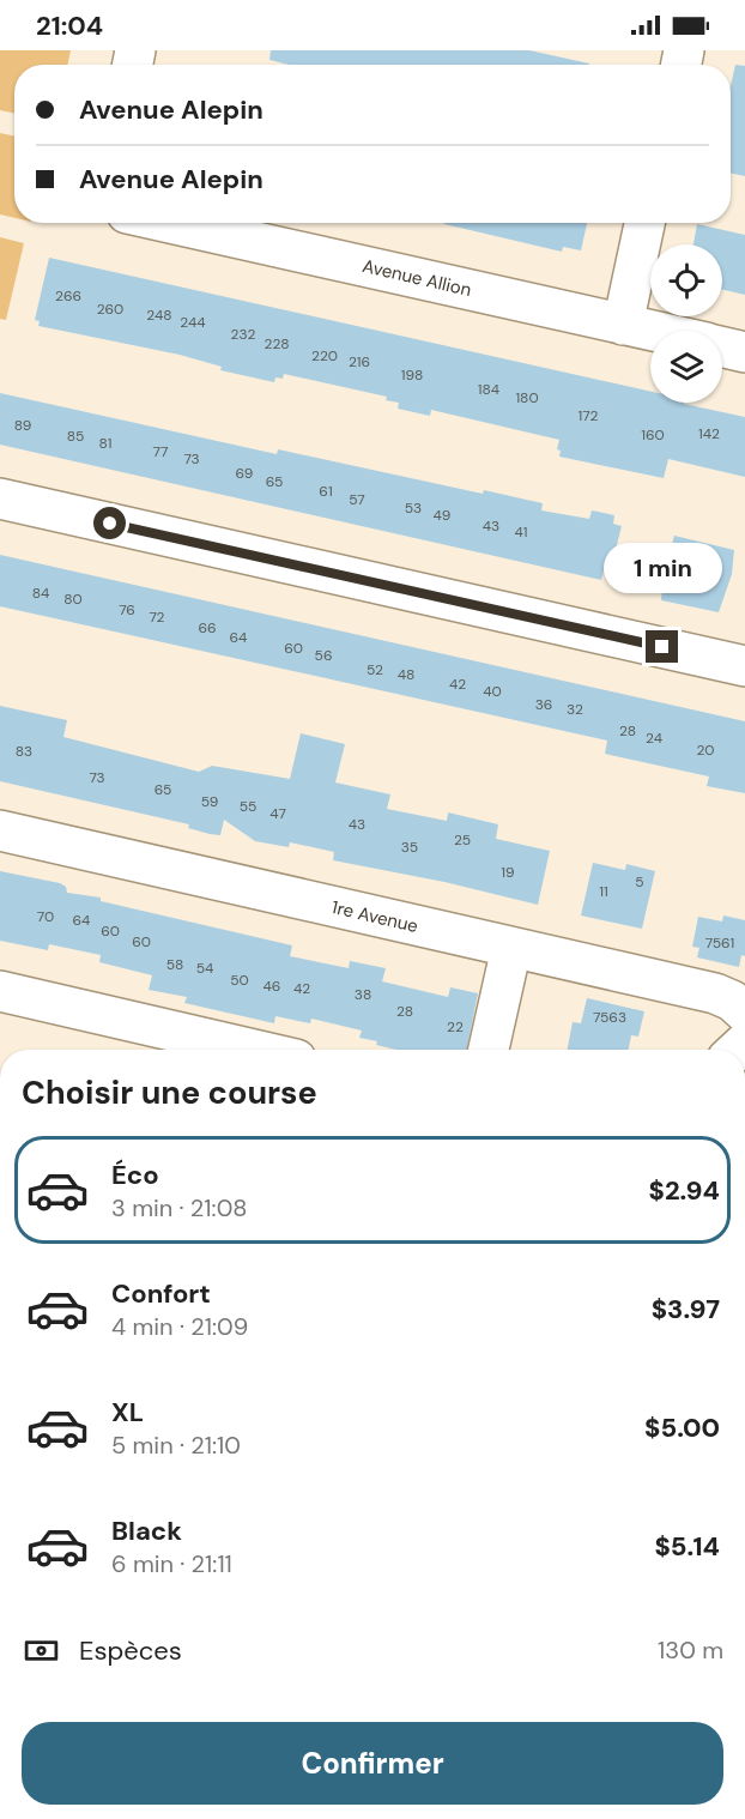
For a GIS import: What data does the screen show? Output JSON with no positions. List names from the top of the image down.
{
  "streets": {
    "street": ["Avenue Allion", "1re Avenue"]
  },
  "house_numbers": [
    "266",
    "260",
    "248",
    "244",
    "232",
    "228",
    "220",
    "216",
    "198",
    "184",
    "180",
    "172",
    "89",
    "142",
    "160",
    "85",
    "81",
    "77",
    "73",
    "69",
    "65",
    "61",
    "57",
    "53",
    "49",
    "43",
    "41",
    "84",
    "80",
    "76",
    "72",
    "66",
    "64",
    "60",
    "56",
    "52",
    "48",
    "42",
    "40",
    "36",
    "32",
    "28",
    "24",
    "20",
    "83",
    "73",
    "65",
    "59",
    "55",
    "47",
    "43",
    "25",
    "35",
    "19",
    "5",
    "11",
    "70",
    "64",
    "60",
    "60",
    "7561",
    "58",
    "54",
    "50",
    "46",
    "42",
    "38",
    "28",
    "7563",
    "22"
  ],
  "page": {
    "status": "21:04",
    "banner": ["Avenue Alepin", "Avenue Alepin"],
    "bubble": "1 min",
    "heading": "Choisir une course",
    "list": [
      {
        "name": "Éco",
        "note": "3 min · 21:08",
        "value": "$2.94"
      },
      {
        "name": "Confort",
        "note": "4 min · 21:09",
        "value": "$3.97"
      },
      {
        "name": "XL",
        "note": "5 min · 21:10",
        "value": "$5.00"
      },
      {
        "name": "Black",
        "note": "6 min · 21:11",
        "value": "$5.14"
      }
    ],
    "pay": ["Espèces", "130 m"],
    "buttons": "Confirmer"
  }
}
